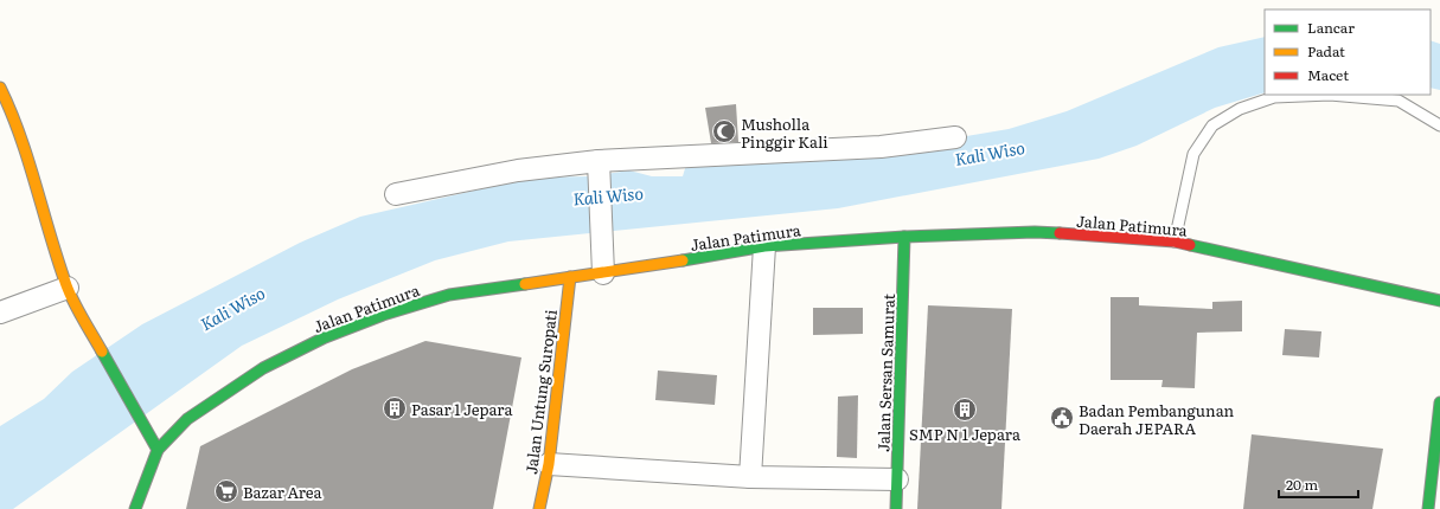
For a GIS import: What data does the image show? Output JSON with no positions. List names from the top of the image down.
{
  "streets": {
    "street": ["Jalan Patimura", "Jalan Sersan Samurat", "Jalan Untung Suropati"]
  },
  "crossings": [
    ["Jalan Patimura", "Jalan Sersan Samurat"],
    ["Jalan Patimura", "Jalan Untung Suropati"]
  ],
  "water": ["Kali Wiso"],
  "places": {
    "mosque": ["Musholla Pinggir Kali"],
    "building": ["Pasar 1 Jepara", "SMP N 1 Jepara"],
    "public building": ["Badan Pembangunan Daerah JEPARA"],
    "supermarket": ["Bazar Area"]
  },
  "legend": ["Lancar", "Padat", "Macet"],
  "scale_bar": "20 m"
}
